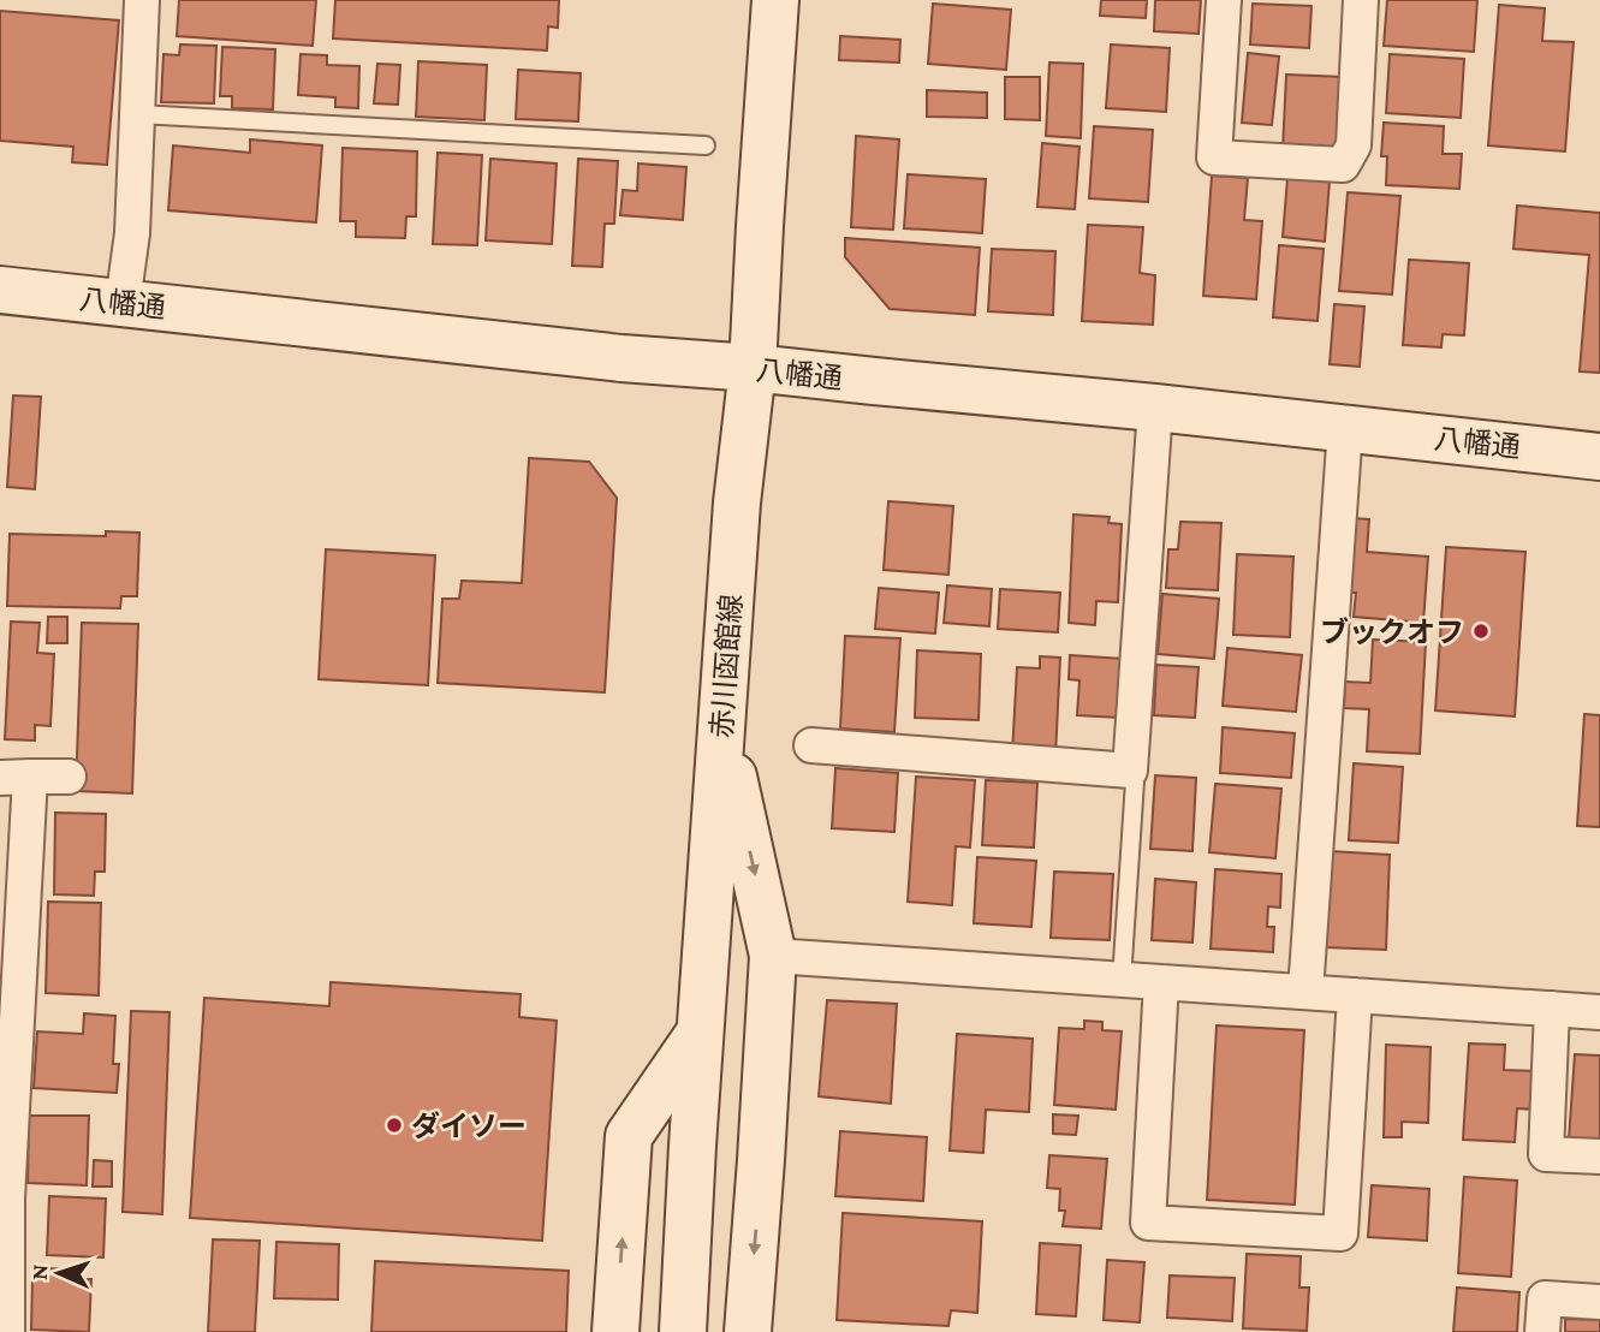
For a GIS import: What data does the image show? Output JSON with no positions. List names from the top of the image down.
{
  "streets": {
    "main road": ["八幡通", "赤川函館線"]
  },
  "crossings": [
    ["八幡通", "赤川函館線"]
  ],
  "places": ["ブックオフ", "ダイソー"],
  "north": "left"
}
